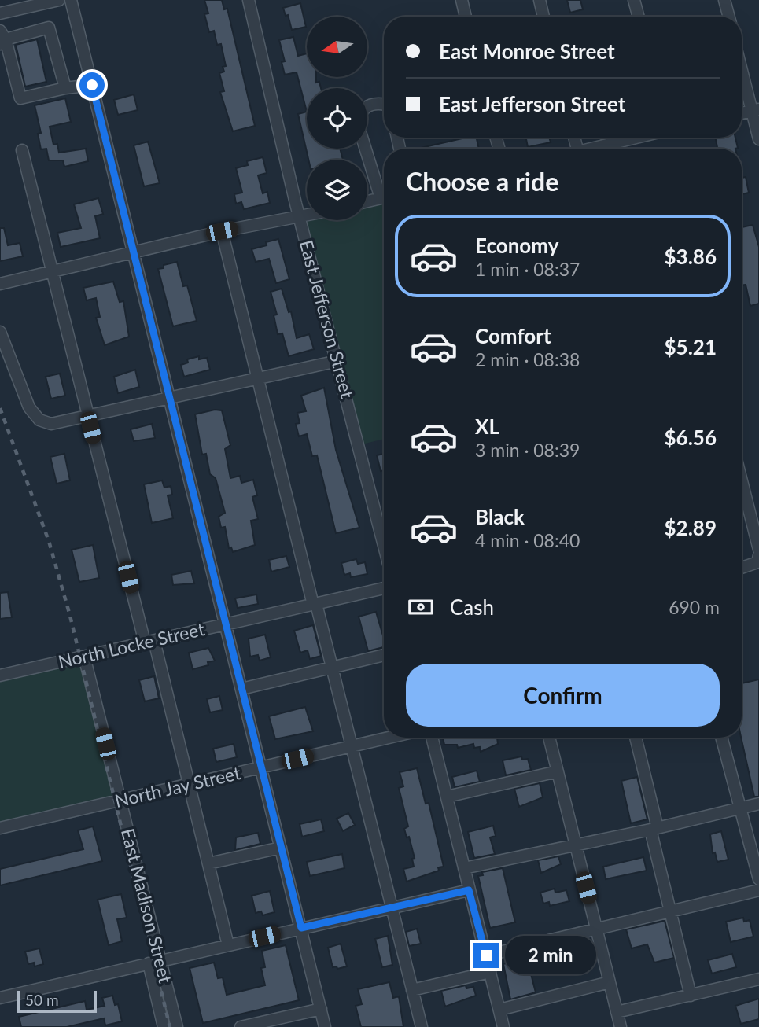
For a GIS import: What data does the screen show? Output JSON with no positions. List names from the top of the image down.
{
  "streets": {
    "street": [
      "East Jefferson Street",
      "North Locke Street",
      "North Jay Street",
      "East Madison Street"
    ]
  },
  "crossings": [
    ["North Locke Street", "East Madison Street"],
    ["North Jay Street", "East Madison Street"]
  ],
  "scale_bar": "50 m",
  "north": "left",
  "page": {
    "banner": ["East Monroe Street", "East Jefferson Street"],
    "heading": "Choose a ride",
    "list": [
      {
        "name": "Economy",
        "note": "1 min · 08:37",
        "value": "$3.86"
      },
      {
        "name": "Comfort",
        "note": "2 min · 08:38",
        "value": "$5.21"
      },
      {
        "name": "XL",
        "note": "3 min · 08:39",
        "value": "$6.56"
      },
      {
        "name": "Black",
        "note": "4 min · 08:40",
        "value": "$2.89"
      }
    ],
    "pay": ["Cash", "690 m"],
    "buttons": "Confirm",
    "bubble": "2 min",
    "scale": "50 m"
  }
}
